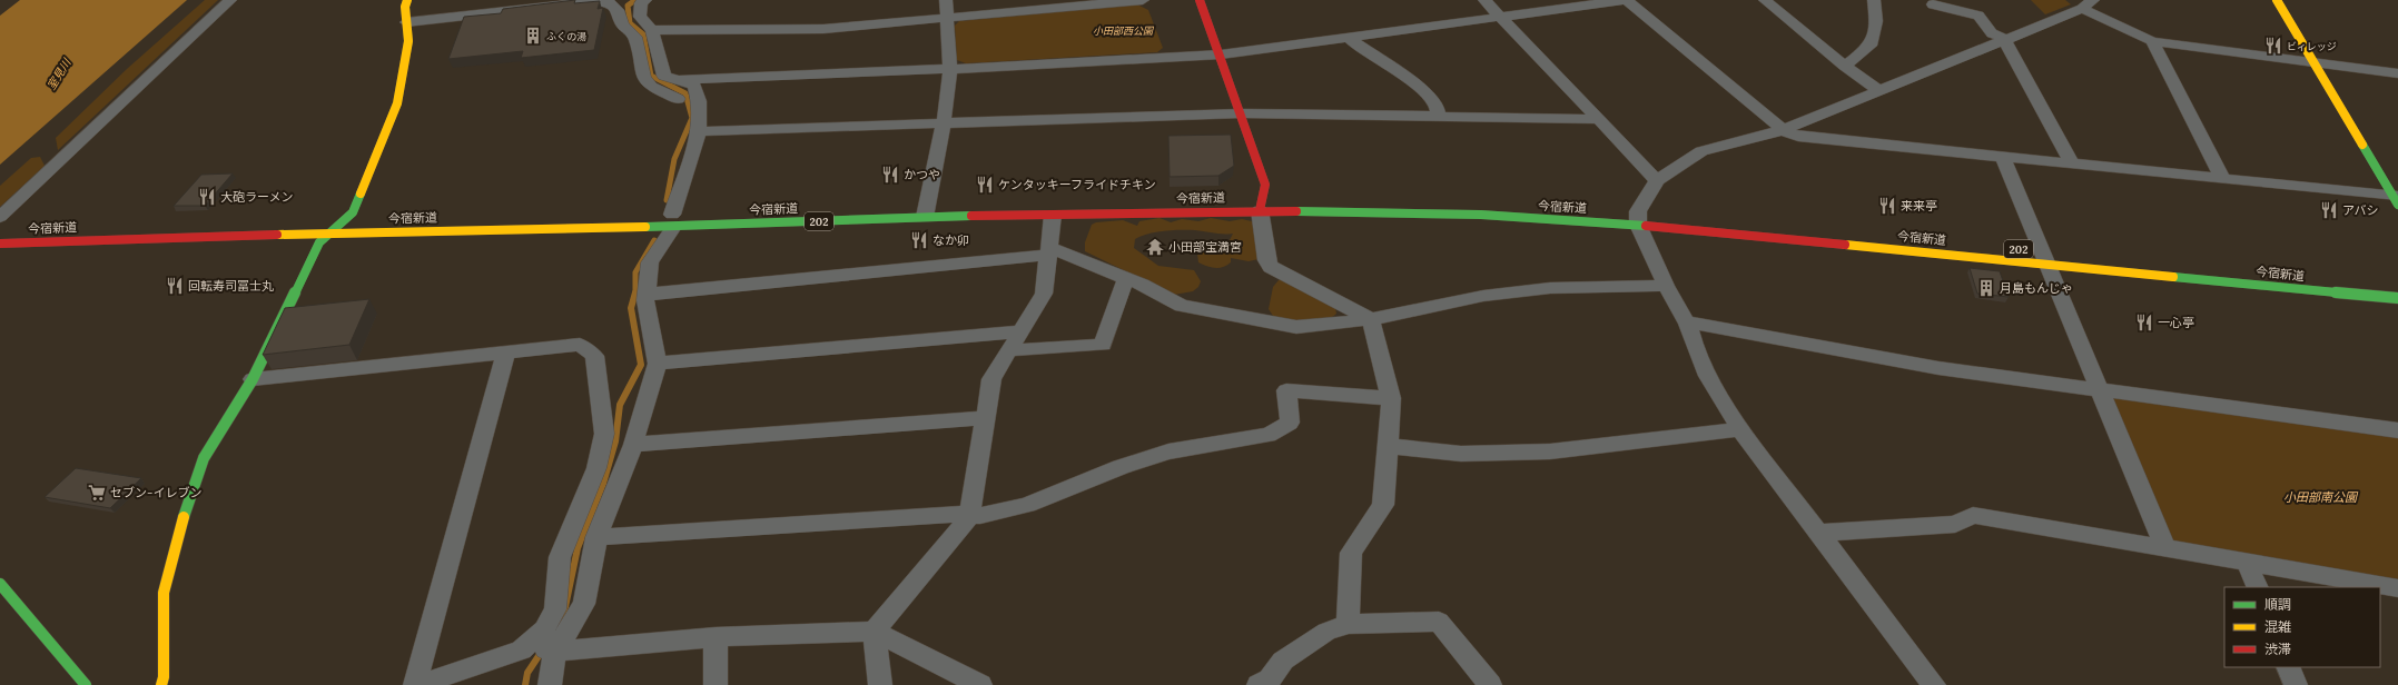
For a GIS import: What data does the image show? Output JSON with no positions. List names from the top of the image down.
{
  "streets": {
    "main road": ["今宿新道", "202"]
  },
  "water": ["室見川"],
  "parks": ["小田部西公園", "小田部南公園"],
  "places": {
    "building": ["ふくの湯", "月島もんじゃ"],
    "restaurant": [
      "ビィレッジ",
      "かつや",
      "ケンタッキーフライドチキン",
      "大砲ラーメン",
      "来来亭",
      "アバシ",
      "なか卯",
      "回転寿司冨士丸",
      "一心亭"
    ],
    "temple": ["小田部宝満宮"],
    "supermarket": ["セブン-イレブン"]
  },
  "legend": ["順調", "混雑", "渋滞"]
}
